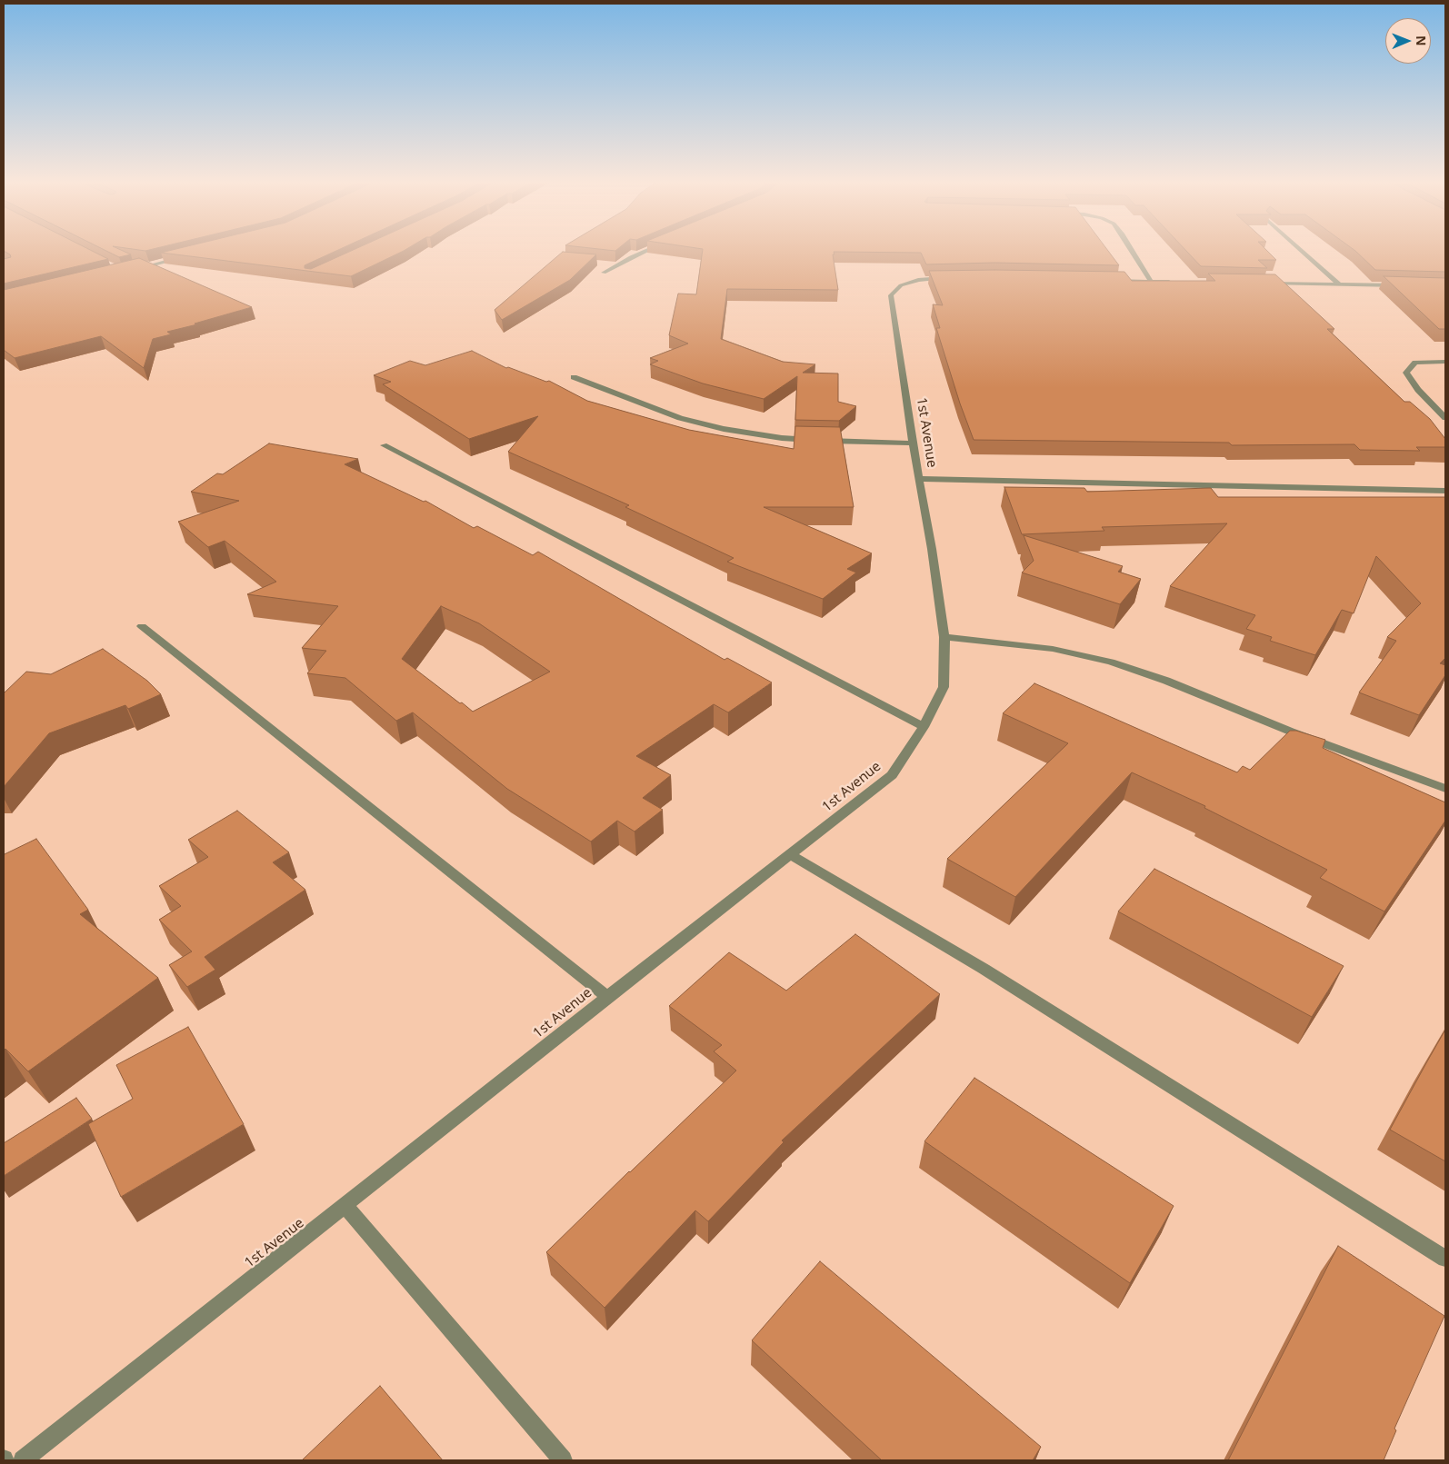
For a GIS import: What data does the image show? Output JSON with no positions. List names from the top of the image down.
{
  "streets": {
    "street": ["1st Avenue"]
  },
  "north": "right"
}
